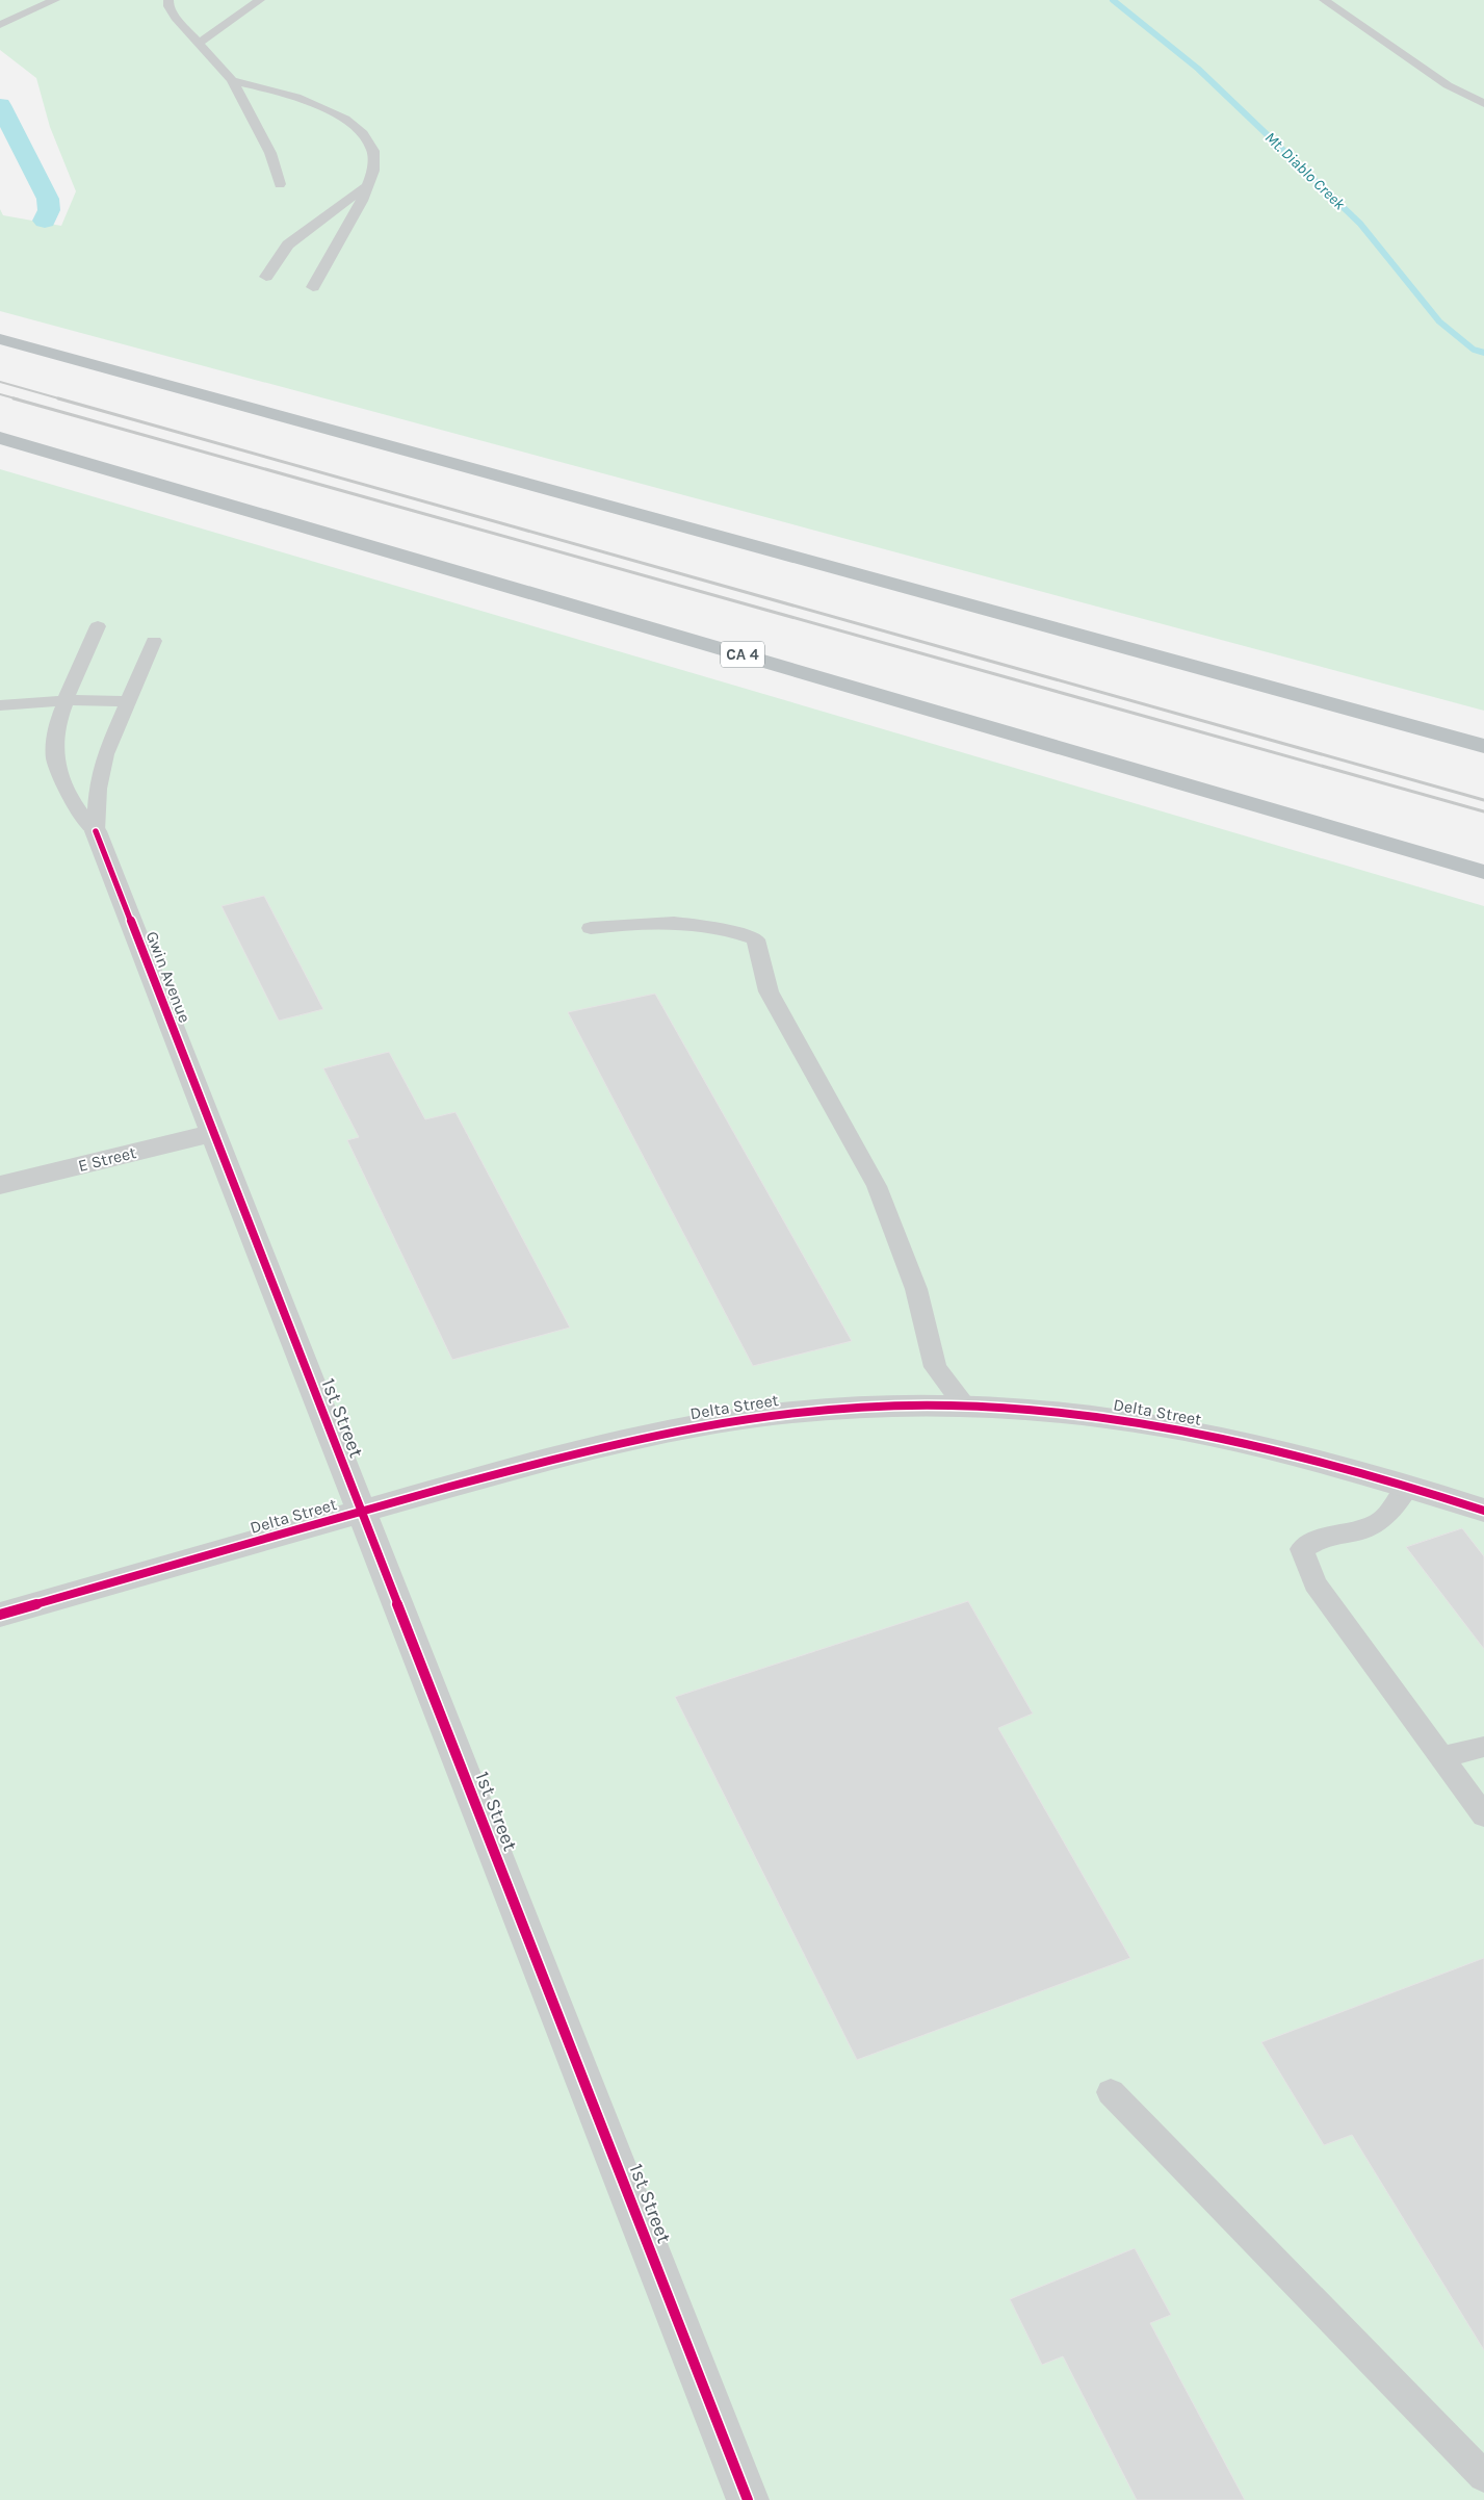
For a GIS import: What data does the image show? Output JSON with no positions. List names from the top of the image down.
{
  "streets": {
    "highway": ["CA 4"],
    "street": [
      "Gwin Avenue",
      "E Street",
      "Delta Street",
      "1st Street"
    ]
  },
  "crossings": [
    ["Gwin Avenue", "E Street"],
    ["Gwin Avenue", "1st Street"],
    ["E Street", "1st Street"],
    ["Delta Street", "1st Street"]
  ],
  "water": ["Mt. Diablo Creek"]
}
